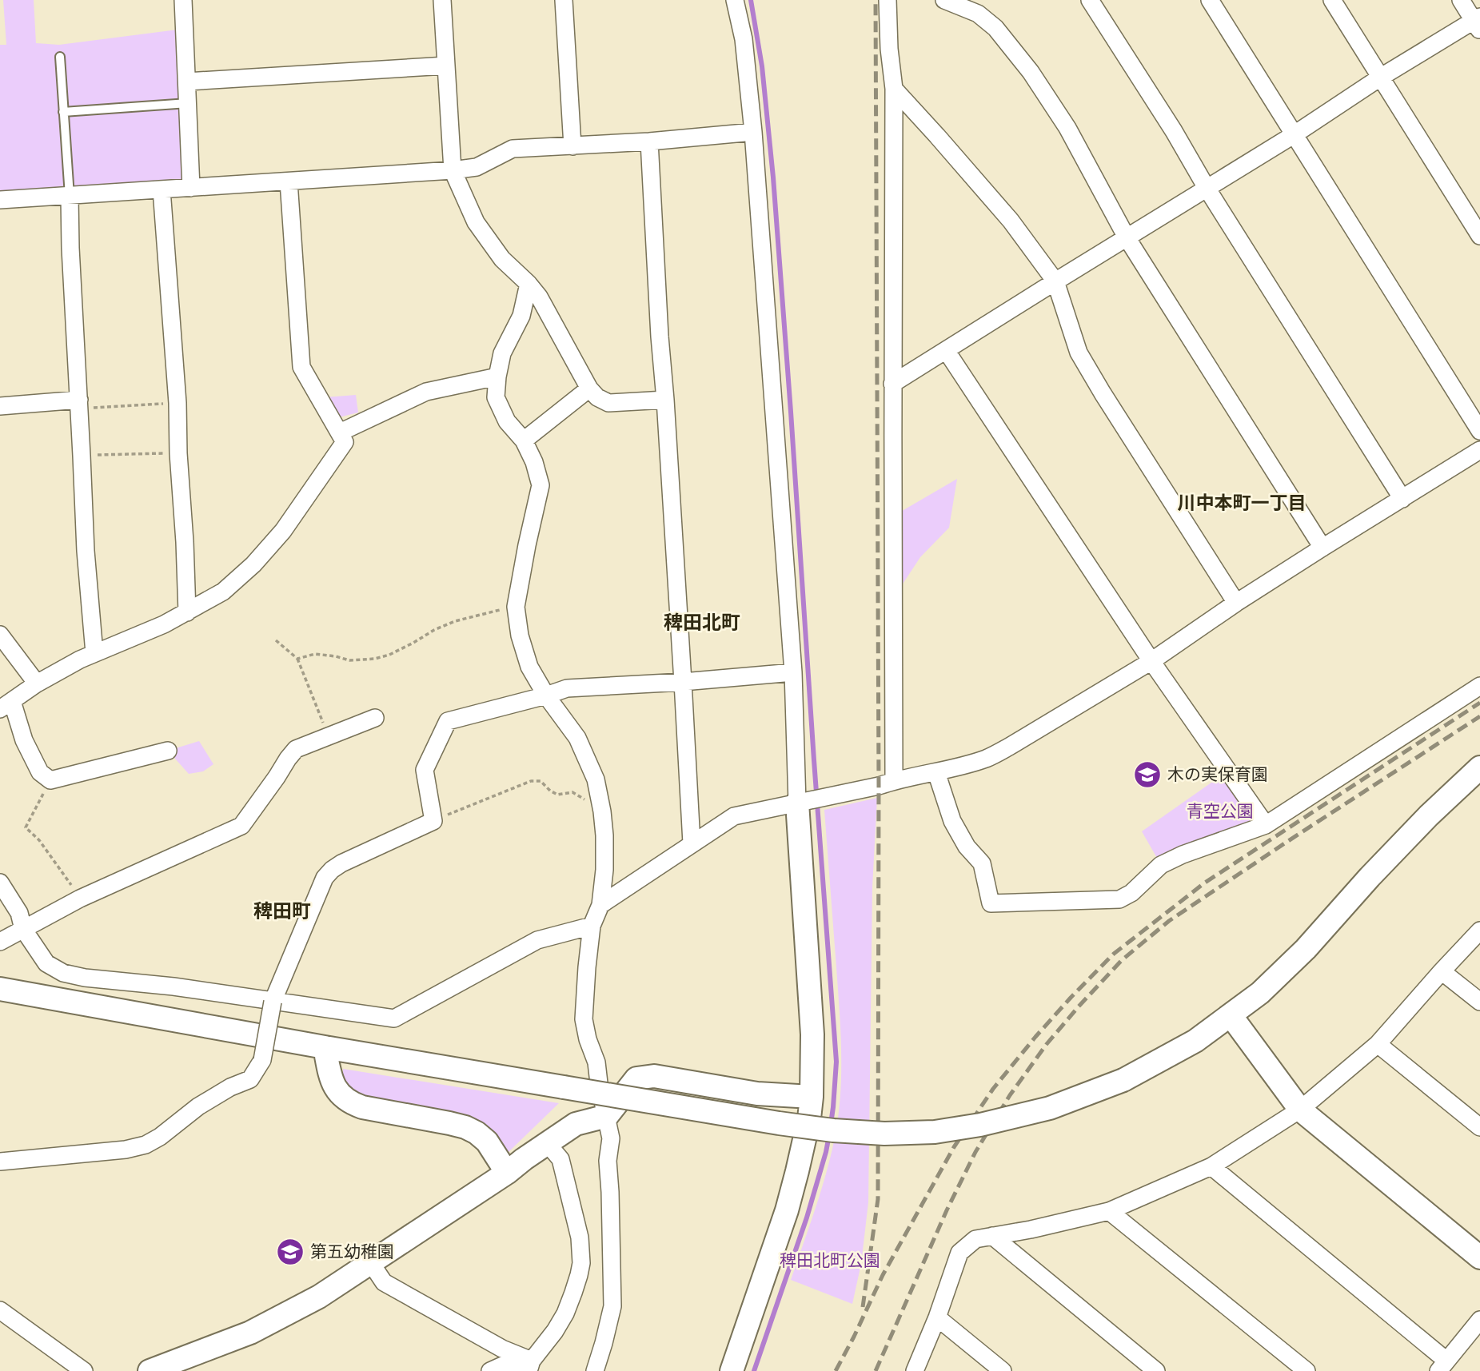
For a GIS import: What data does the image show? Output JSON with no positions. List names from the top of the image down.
{
  "districts": ["川中本町一丁目", "稗田北町", "稗田町"],
  "parks": ["青空公園", "稗田北町公園"],
  "places": {
    "school or university": ["木の実保育園", "第五幼稚園"]
  }
}
